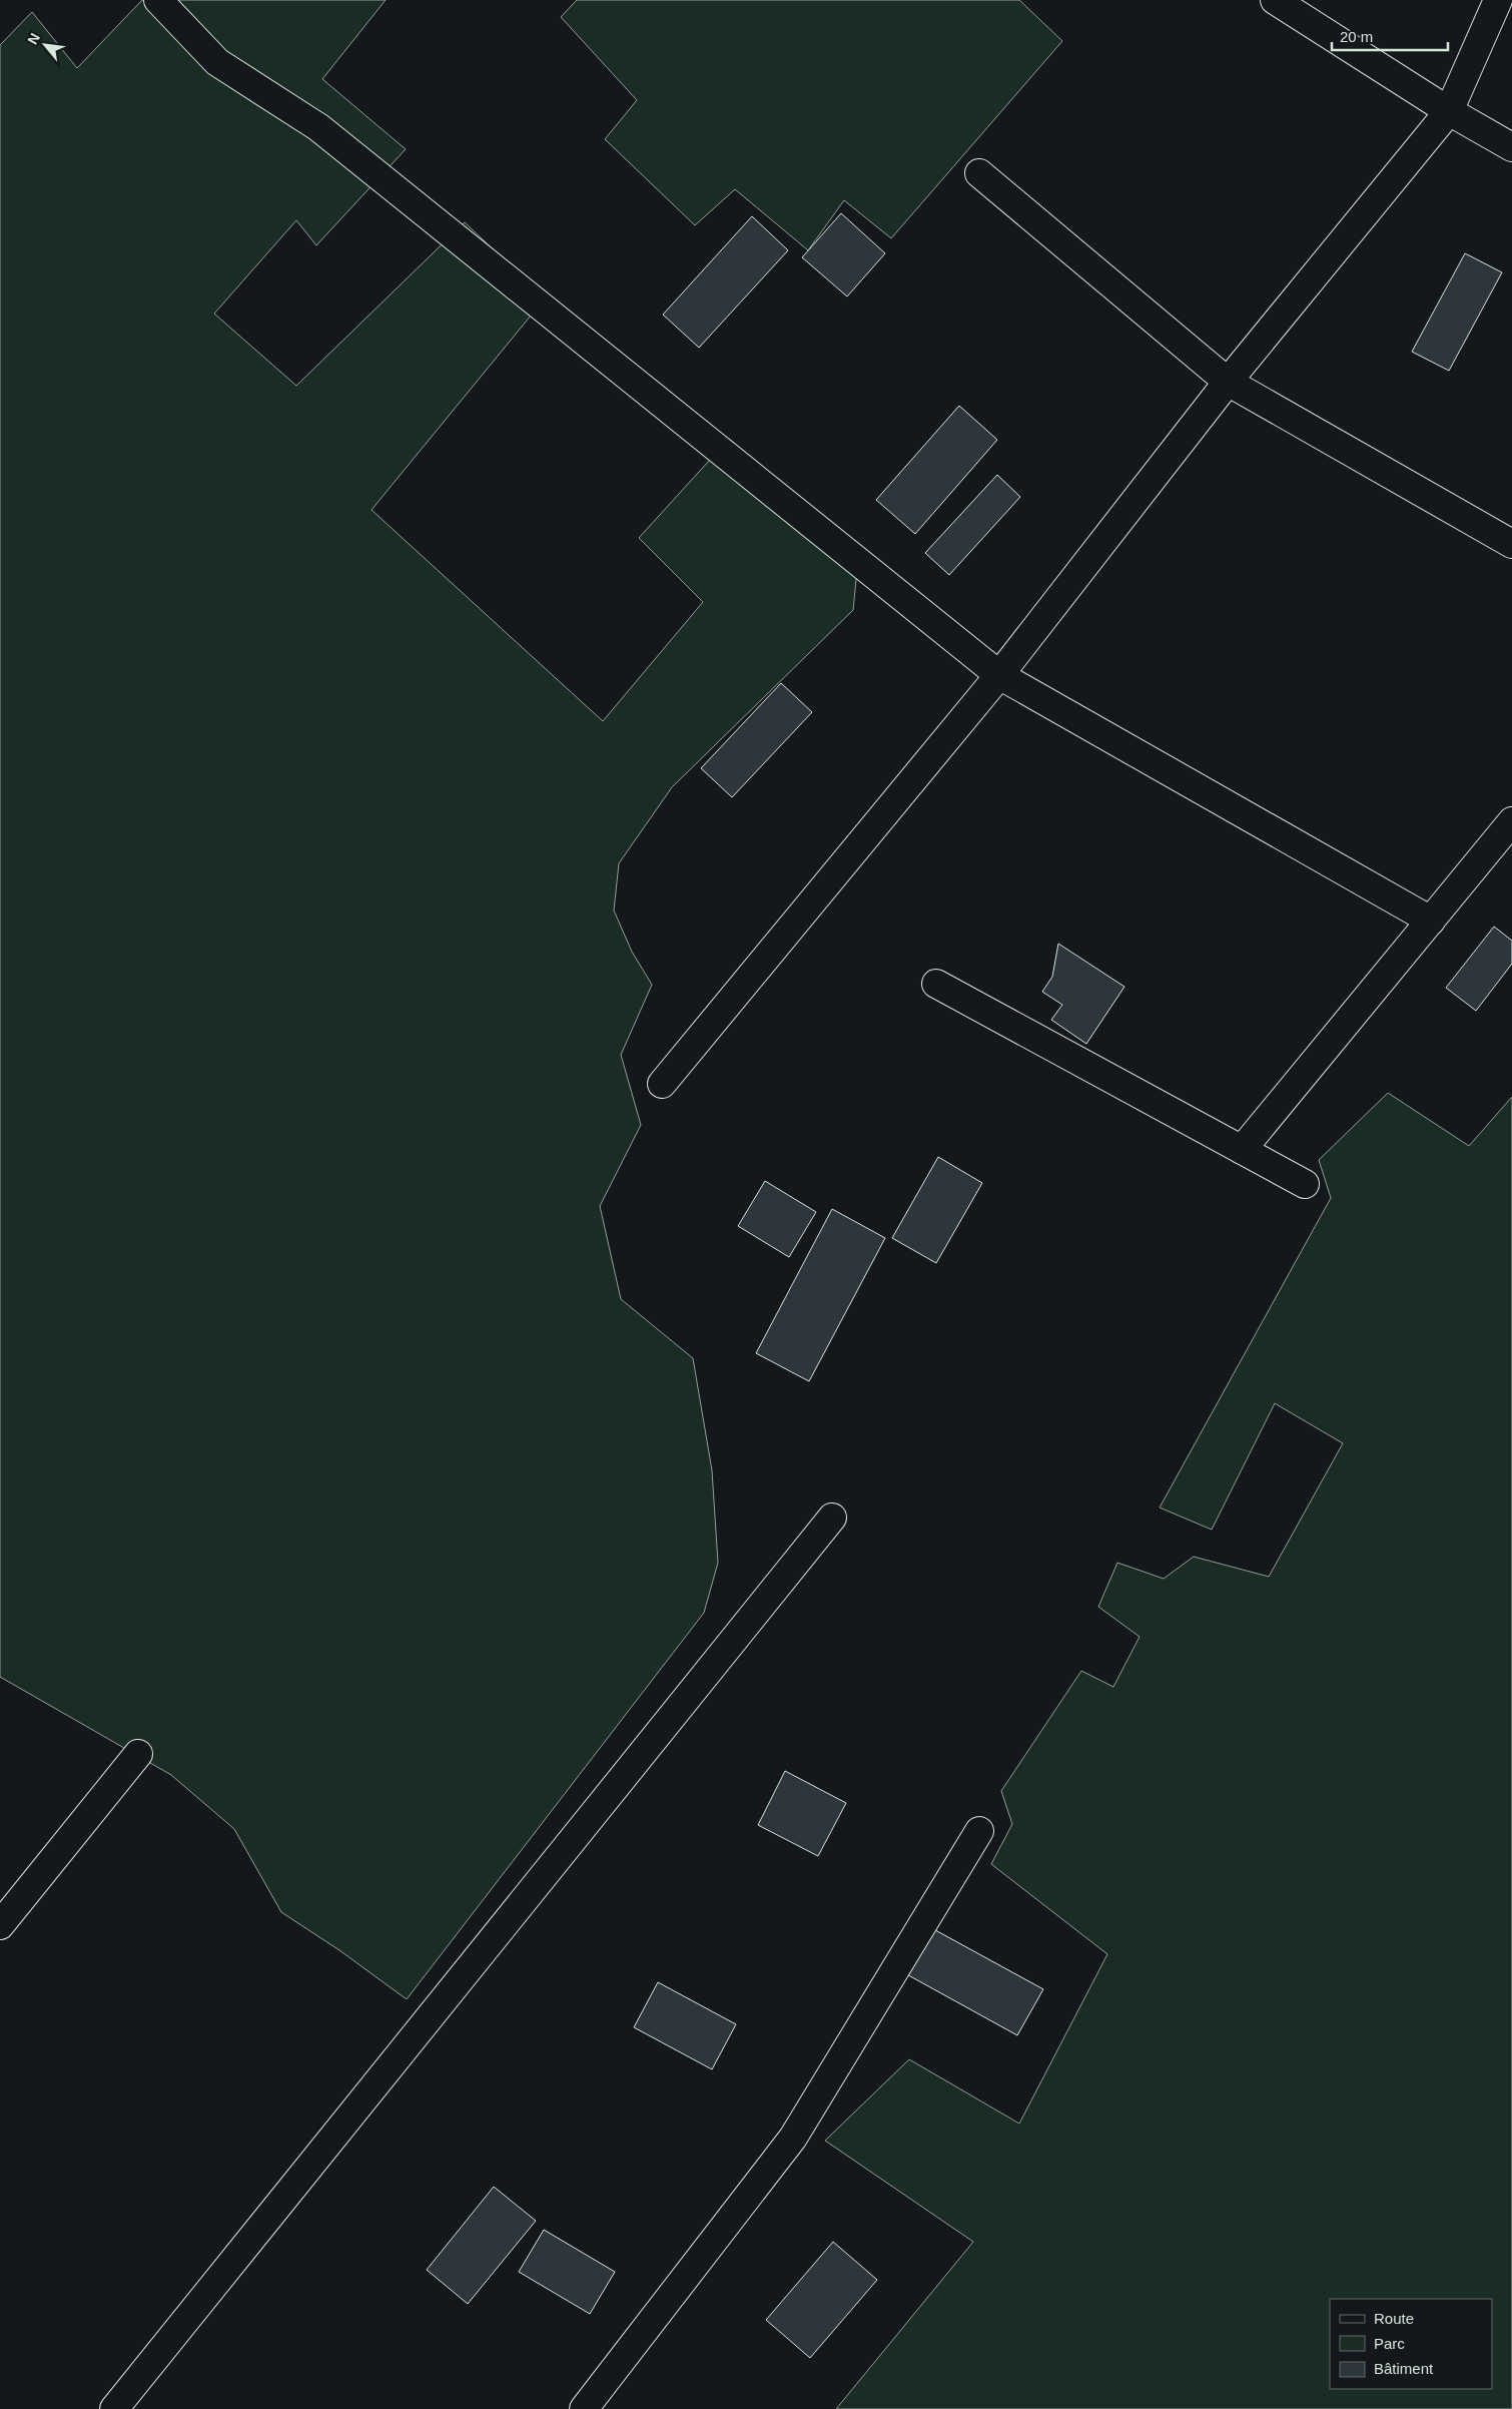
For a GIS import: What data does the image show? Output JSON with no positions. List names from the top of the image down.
{
  "legend": ["Route", "Parc", "Bâtiment"],
  "scale_bar": "20 m",
  "north": "top left"
}
